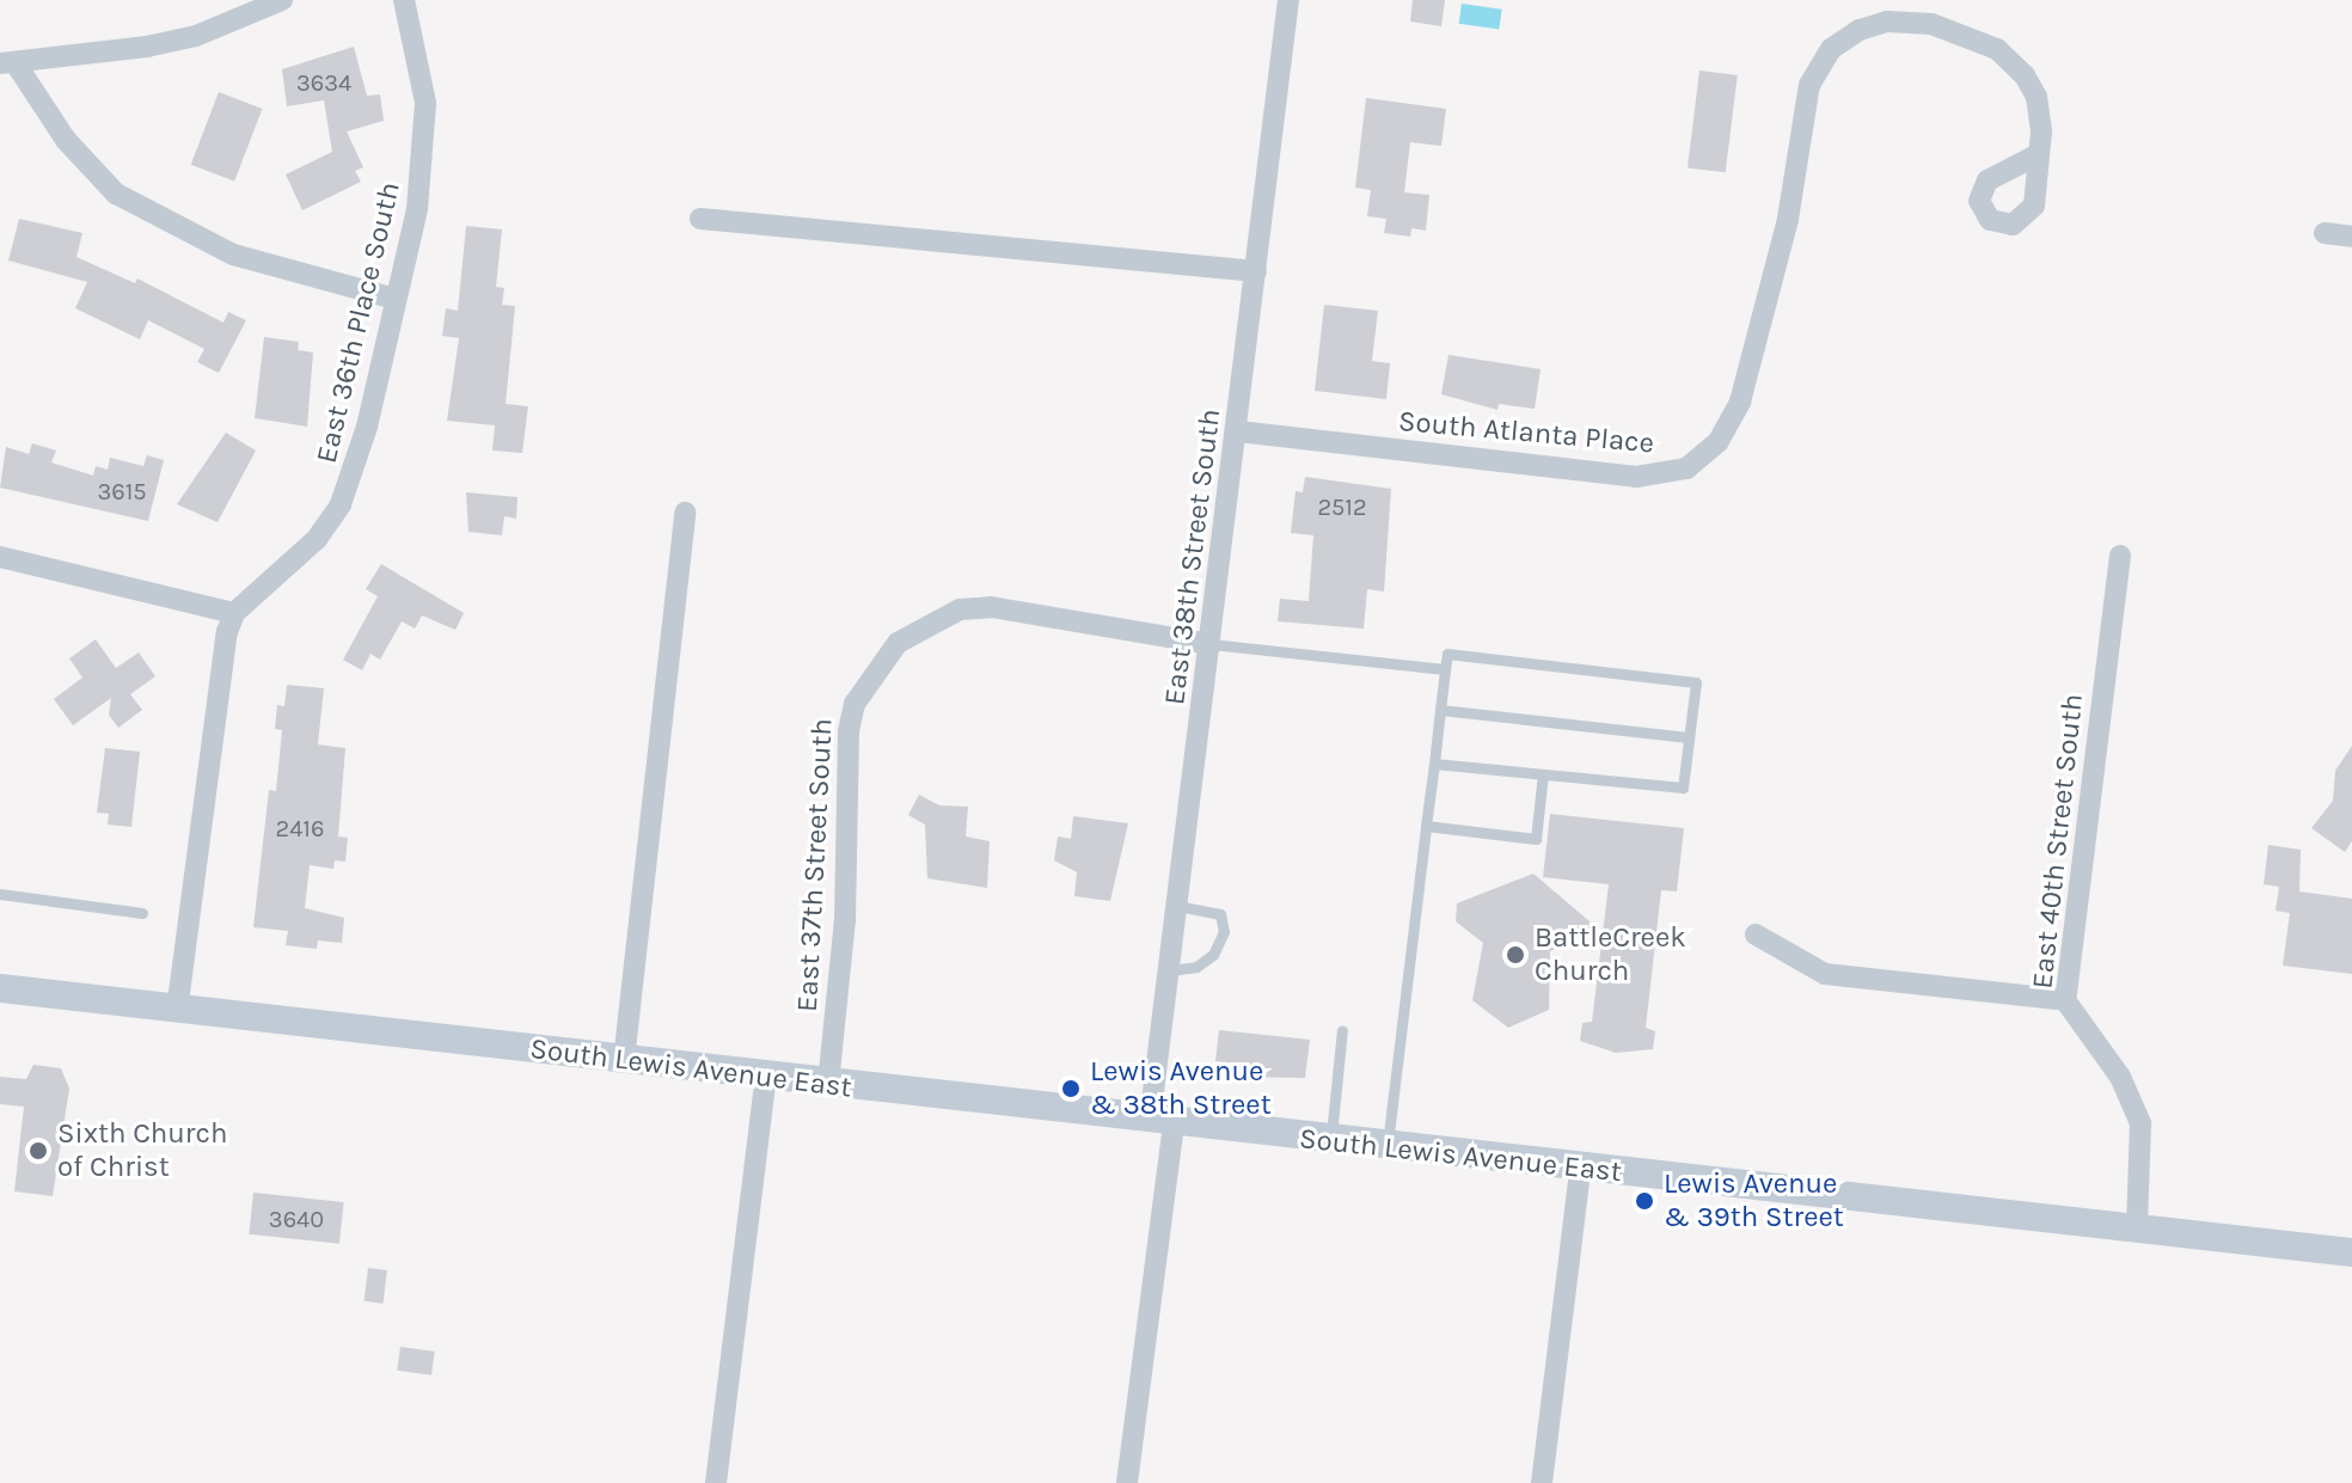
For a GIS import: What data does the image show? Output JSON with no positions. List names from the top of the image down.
{
  "streets": {
    "main road": ["South Lewis Avenue East"],
    "street": [
      "East 36th Place South",
      "South Atlanta Place",
      "East 38th Street South",
      "East 40th Street South",
      "East 37th Street South"
    ]
  },
  "crossings": [
    ["South Atlanta Place", "East 38th Street South"],
    ["East 38th Street South", "East 37th Street South"],
    ["East 38th Street South", "South Lewis Avenue East"],
    ["East 40th Street South", "South Lewis Avenue East"],
    ["East 37th Street South", "South Lewis Avenue East"]
  ],
  "places": [
    "BattleCreek Church",
    "Lewis Avenue & 38th Street",
    "Sixth Church of Christ",
    "Lewis Avenue & 39th Street"
  ],
  "house_numbers": [
    "3634",
    "3615",
    "2512",
    "2416",
    "3640"
  ]
}
